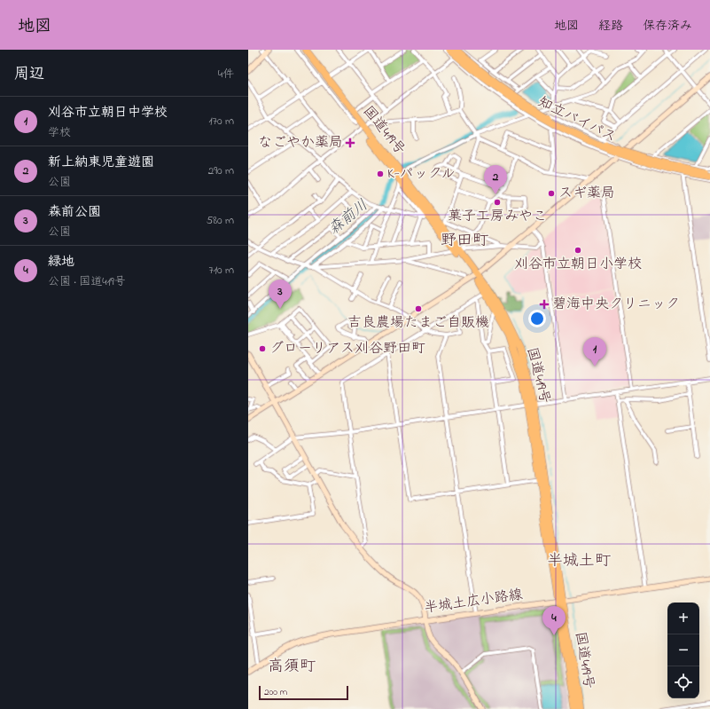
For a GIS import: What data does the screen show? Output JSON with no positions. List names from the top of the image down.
{
  "streets": {
    "highway": ["知立バイパス", "国道419号"],
    "street": ["半城土広小路線"]
  },
  "crossings": [
    ["国道419号", "半城土広小路線"]
  ],
  "districts": ["野田町", "半城土町", "高須町"],
  "water": ["森前川"],
  "places": {
    "health": ["なごやか薬局", "碧海中央クリニック"],
    "other": [
      "K-パックル",
      "スギ薬局",
      "菓子工房みやこ",
      "刈谷市立朝日小学校",
      "吉良農場たまご自販機",
      "グローリアス刈谷野田町"
    ]
  },
  "scale_bar": "200 m",
  "page": {
    "header": "地図",
    "nav": ["地図", "経路", "保存済み"],
    "heading": ["周辺", "4件"],
    "list": [
      {
        "mark": "1",
        "name": "刈谷市立朝日中学校",
        "note": "学校",
        "value": "170 m"
      },
      {
        "mark": "2",
        "name": "新上納東児童遊園",
        "note": "公園",
        "value": "290 m"
      },
      {
        "mark": "3",
        "name": "森前公園",
        "note": "公園",
        "value": "580 m"
      },
      {
        "mark": "4",
        "name": "緑地",
        "note": "公園 · 国道419号",
        "value": "710 m"
      }
    ],
    "pins": [
      "2",
      "3",
      "1",
      "4"
    ],
    "map_buttons": ["+", "−"],
    "scale": "200 m"
  }
}
